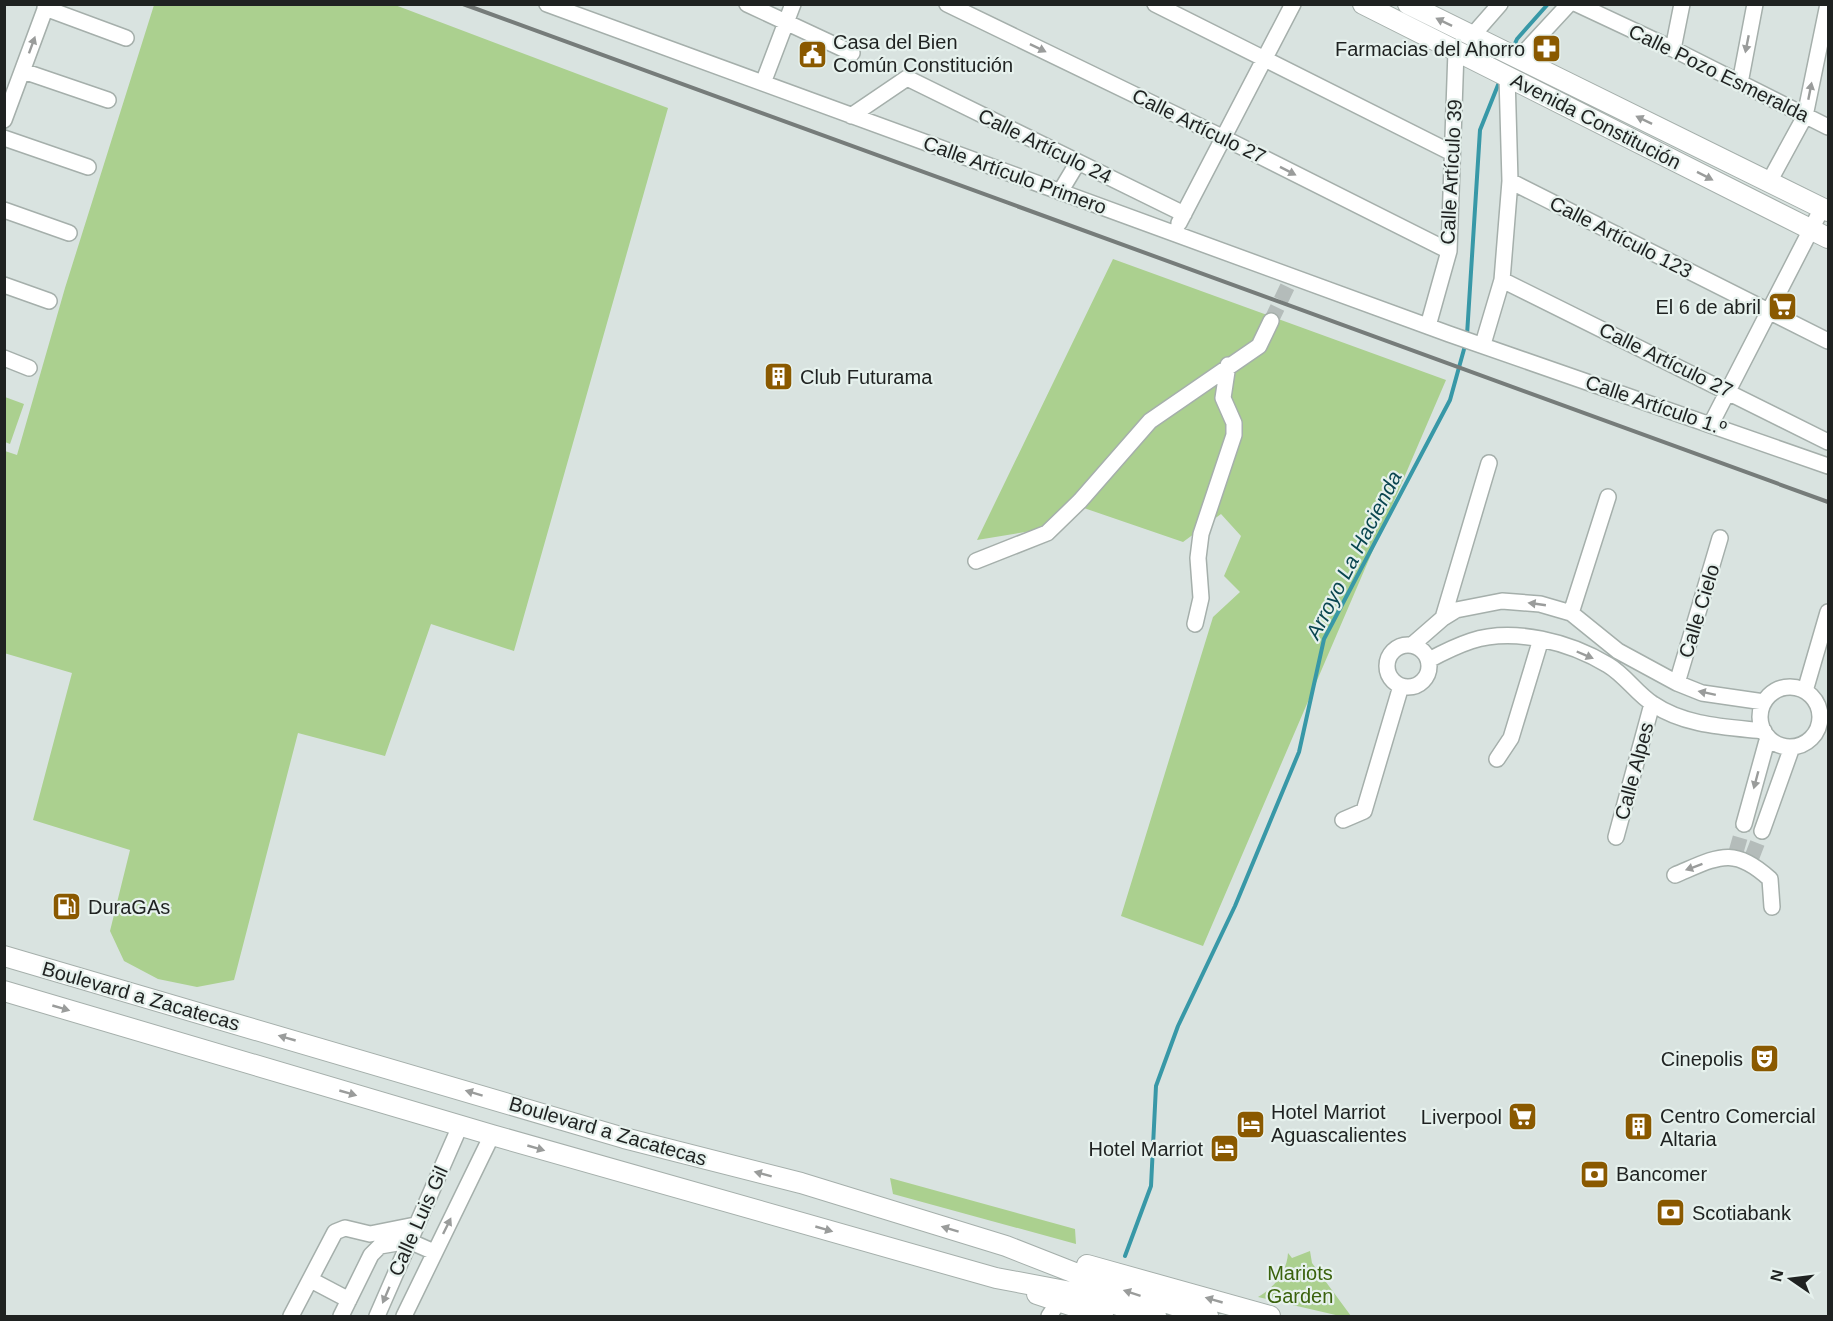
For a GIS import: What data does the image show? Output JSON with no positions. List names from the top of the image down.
{
  "streets": {
    "main road": ["Avenida Constitución", "Boulevard a Zacatecas"],
    "street": [
      "Calle Pozo Esmeralda",
      "Calle Artículo 27",
      "Calle Artículo 24",
      "Calle Artículo 39",
      "Calle Artículo Primero",
      "Calle Artículo 123",
      "Calle Artículo 1.º",
      "Calle Cielo",
      "Calle Alpes",
      "Calle Luis Gil"
    ]
  },
  "crossings": [
    ["Avenida Constitución", "Calle Artículo 39"],
    ["Calle Artículo 27", "Calle Artículo 39"],
    ["Calle Artículo 24", "Calle Artículo Primero"],
    ["Calle Artículo 39", "Calle Artículo Primero"],
    ["Calle Artículo Primero", "Calle Artículo 1.º"],
    ["Boulevard a Zacatecas", "Calle Luis Gil"]
  ],
  "water": ["Arroyo La Hacienda"],
  "parks": ["Mariots Garden"],
  "places": {
    "pharmacy": ["Farmacias del Ahorro"],
    "public building": ["Casa del Bien Común Constitución"],
    "supermarket": ["El 6 de abril", "Liverpool"],
    "building": ["Club Futurama", "Centro Comercial Altaria"],
    "fuel station": ["DuraGAs"],
    "theatre": ["Cinepolis"],
    "hotel": ["Hotel Marriot Aguascalientes", "Hotel Marriot"],
    "bank": ["Bancomer", "Scotiabank"]
  },
  "north": "left"
}
